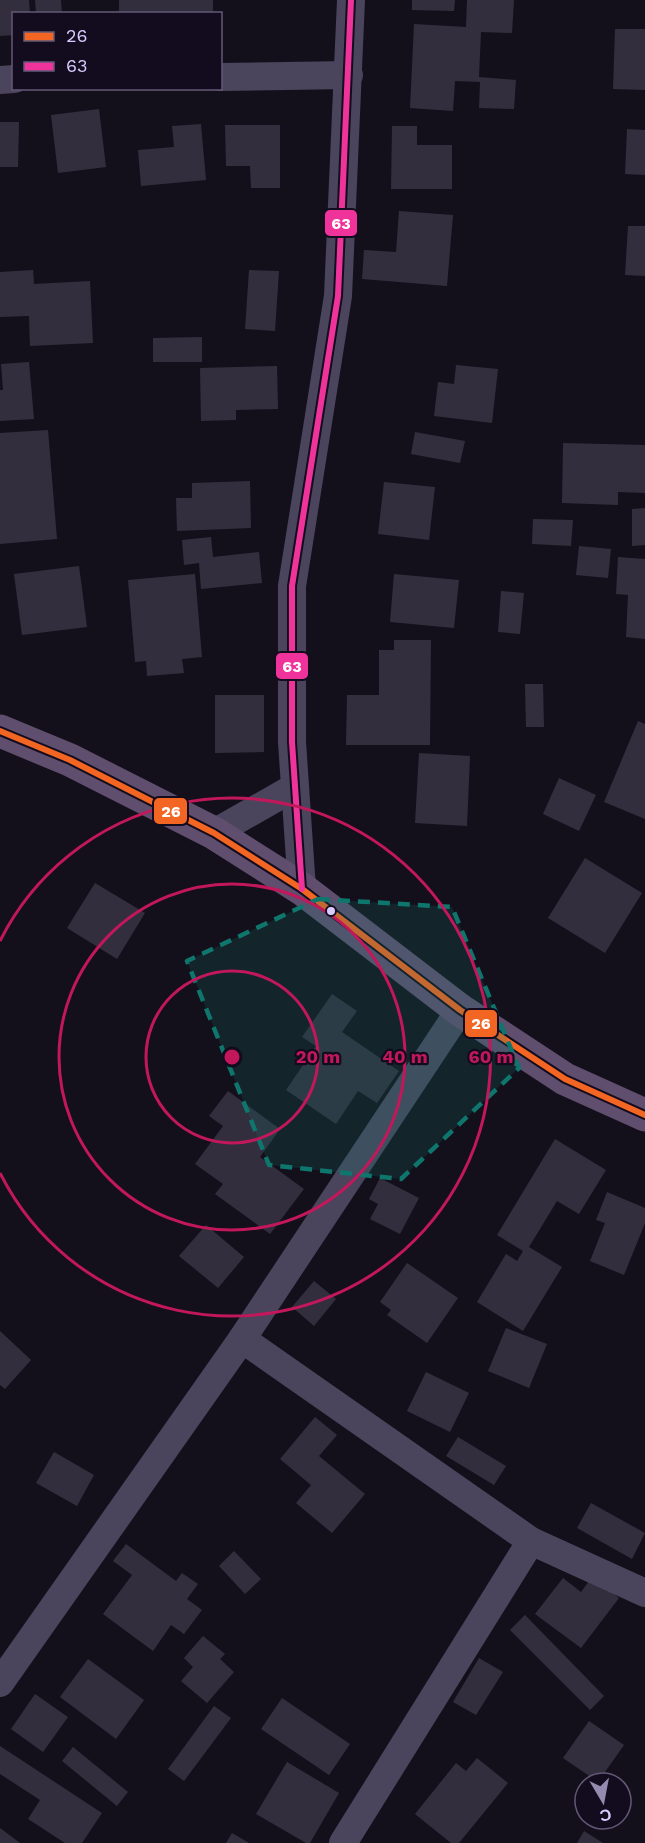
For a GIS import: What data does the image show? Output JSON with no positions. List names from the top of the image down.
{
  "lines": ["transit line 63", "transit line 26"],
  "legend": ["26", "63"],
  "north": "bottom",
  "rings": ["20 m", "40 m", "60 m"]
}
